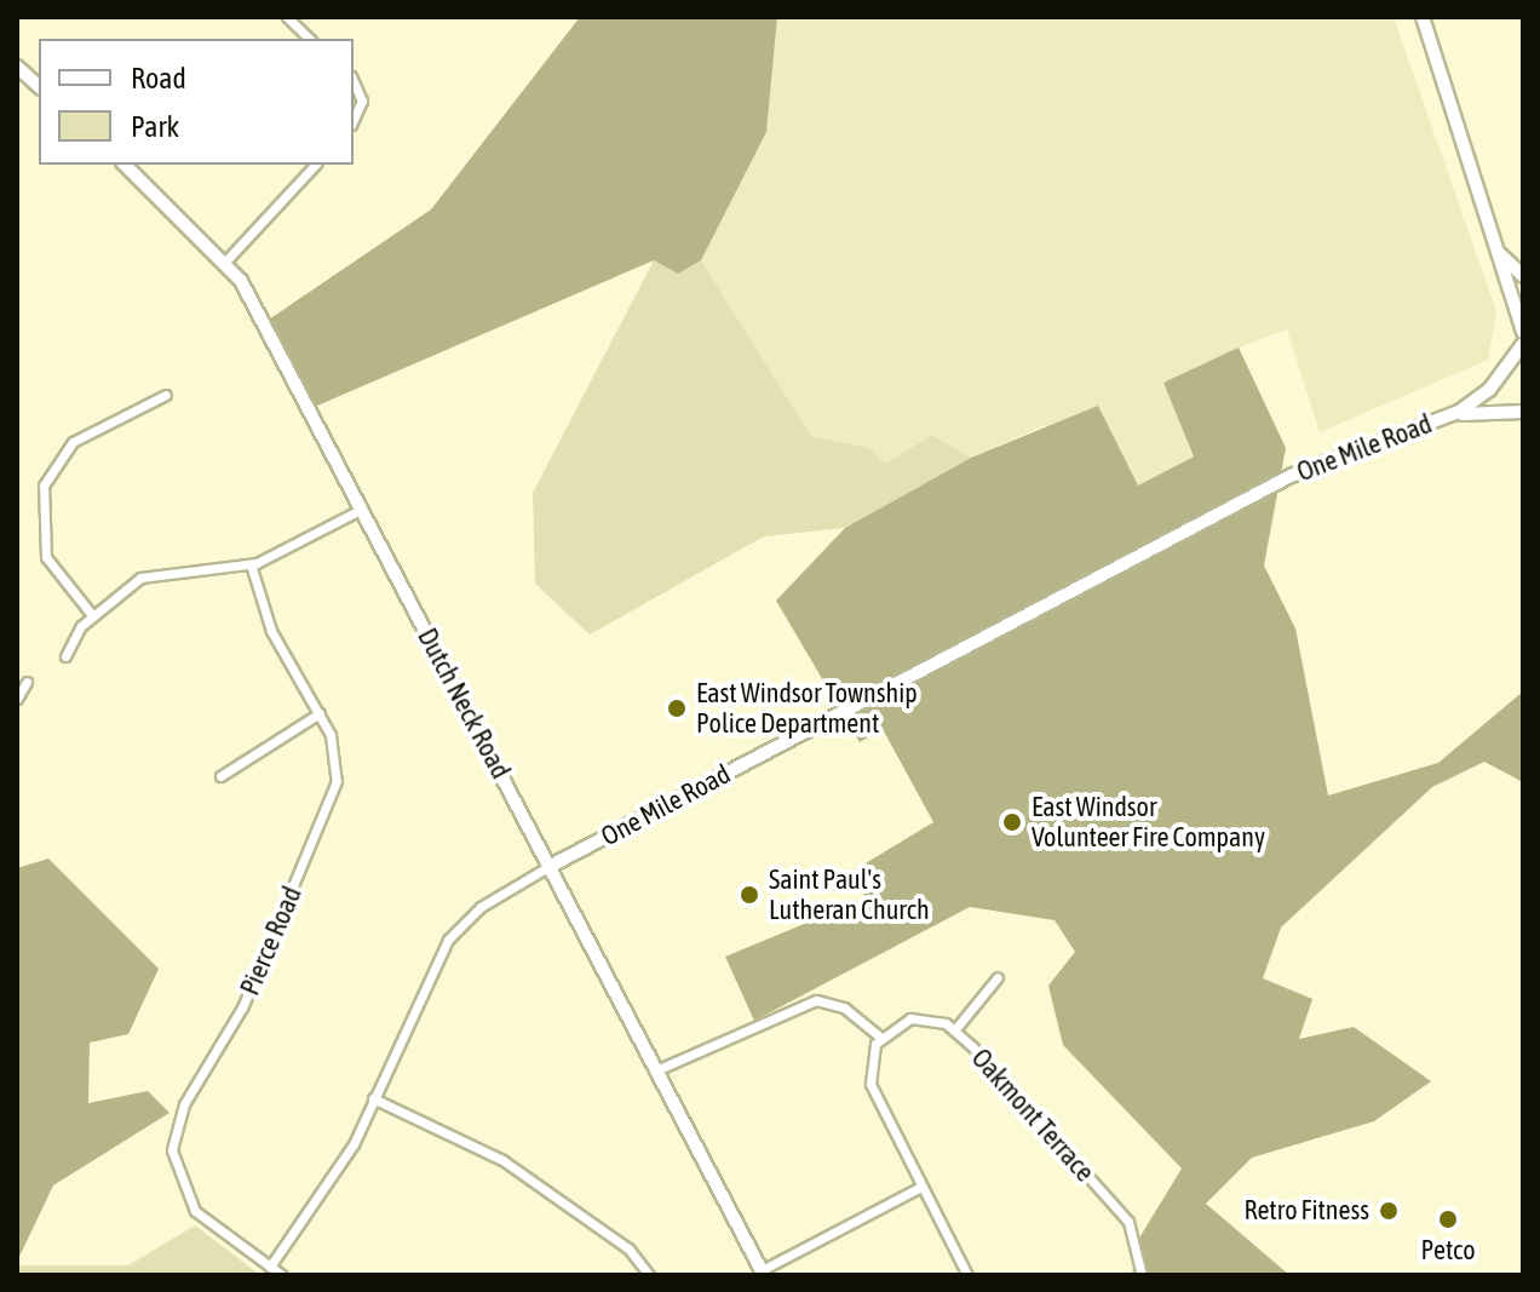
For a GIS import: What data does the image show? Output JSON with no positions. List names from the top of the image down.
{
  "streets": {
    "street": [
      "One Mile Road",
      "Dutch Neck Road",
      "Pierce Road",
      "Oakmont Terrace"
    ]
  },
  "crossings": [
    ["One Mile Road", "Dutch Neck Road"],
    ["One Mile Road", "Pierce Road"]
  ],
  "places": [
    "East Windsor Township Police Department",
    "East Windsor Volunteer Fire Company",
    "Saint Paul's Lutheran Church",
    "Retro Fitness",
    "Petco"
  ],
  "legend": ["Road", "Park"]
}
